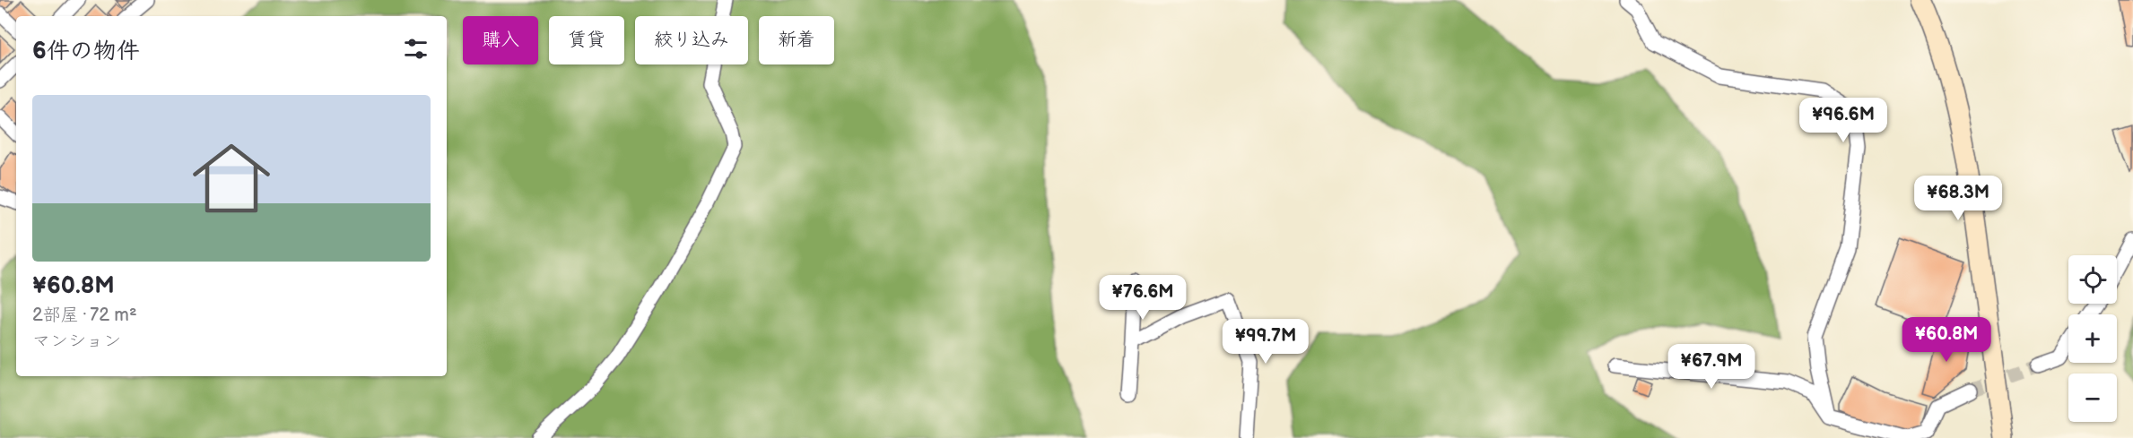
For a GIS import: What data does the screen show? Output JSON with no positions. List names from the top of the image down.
{
  "page": {
    "chip": [
      "購入",
      "賃貸",
      "絞り込み",
      "新着"
    ],
    "heading": "6件の物件",
    "list": [
      {
        "name": "¥60.8M",
        "note": "2部屋 · 72 m² · マンション"
      }
    ],
    "price": [
      "¥96.6M",
      "¥68.3M",
      "¥76.6M",
      "¥60.8M",
      "¥99.7M",
      "¥67.9M"
    ],
    "map_buttons": ["+", "−"]
  }
}
